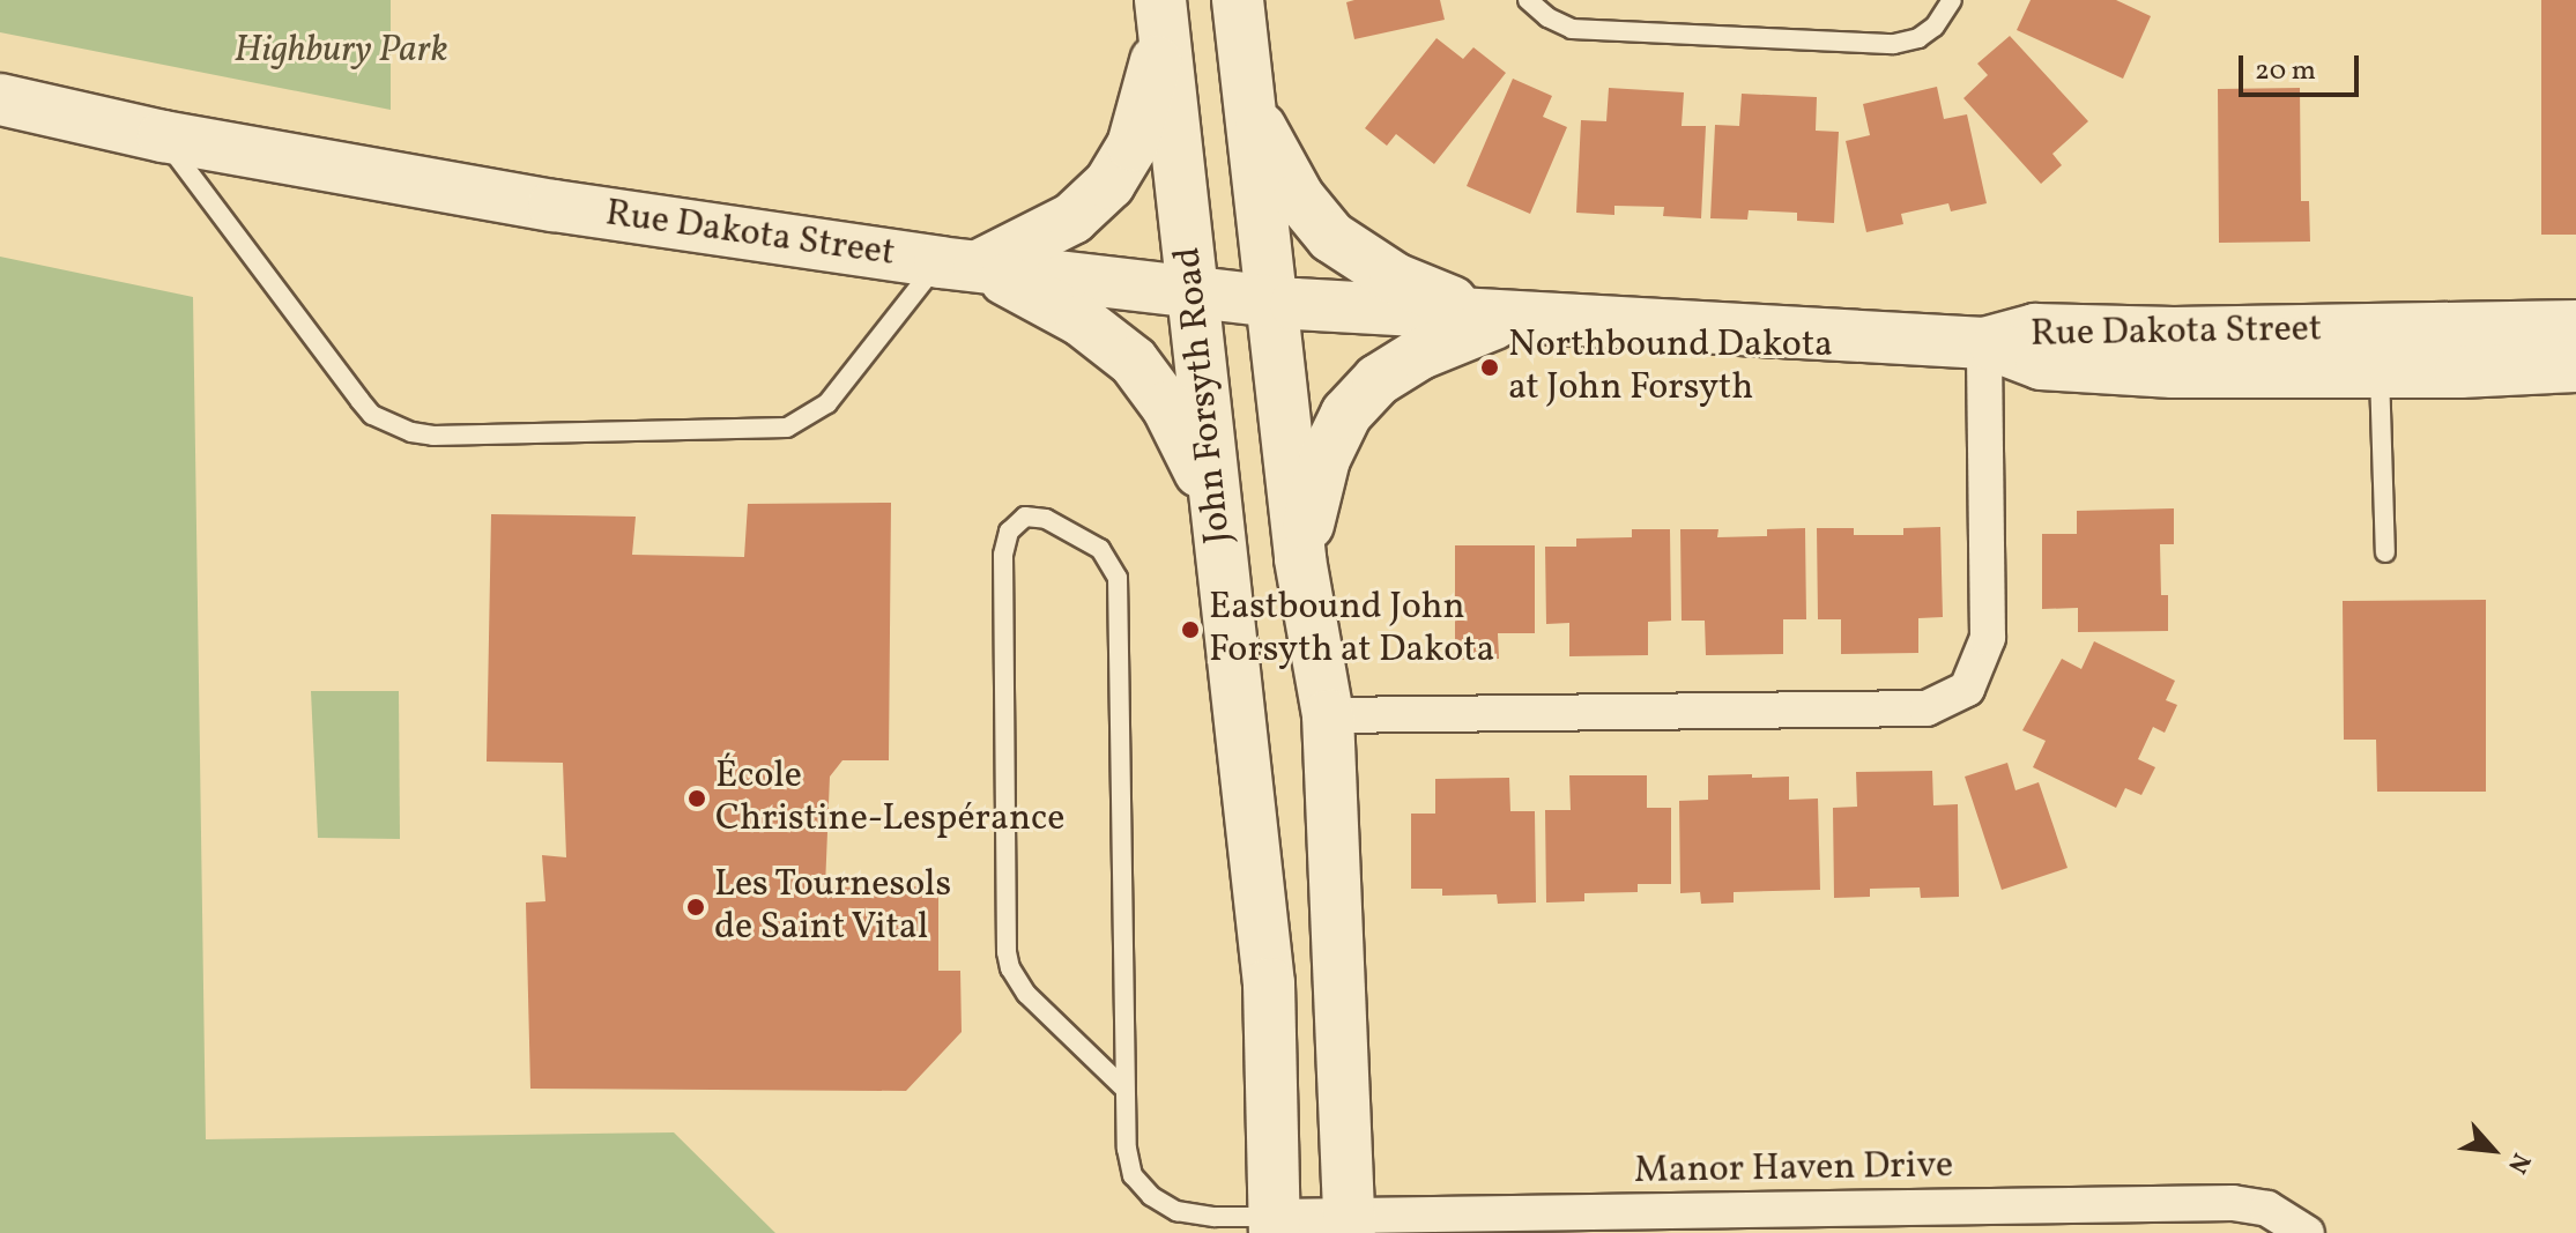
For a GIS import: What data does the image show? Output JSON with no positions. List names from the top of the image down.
{
  "streets": {
    "street": ["Rue Dakota Street", "John Forsyth Road", "Manor Haven Drive"]
  },
  "crossings": [
    ["Rue Dakota Street", "John Forsyth Road"],
    ["John Forsyth Road", "Manor Haven Drive"]
  ],
  "parks": ["Highbury Park"],
  "places": [
    "Northbound Dakota at John Forsyth",
    "Eastbound John Forsyth at Dakota",
    "École Christine-Lespérance",
    "Les Tournesols de Saint Vital"
  ],
  "scale_bar": "20 m",
  "north": "bottom right"
}
